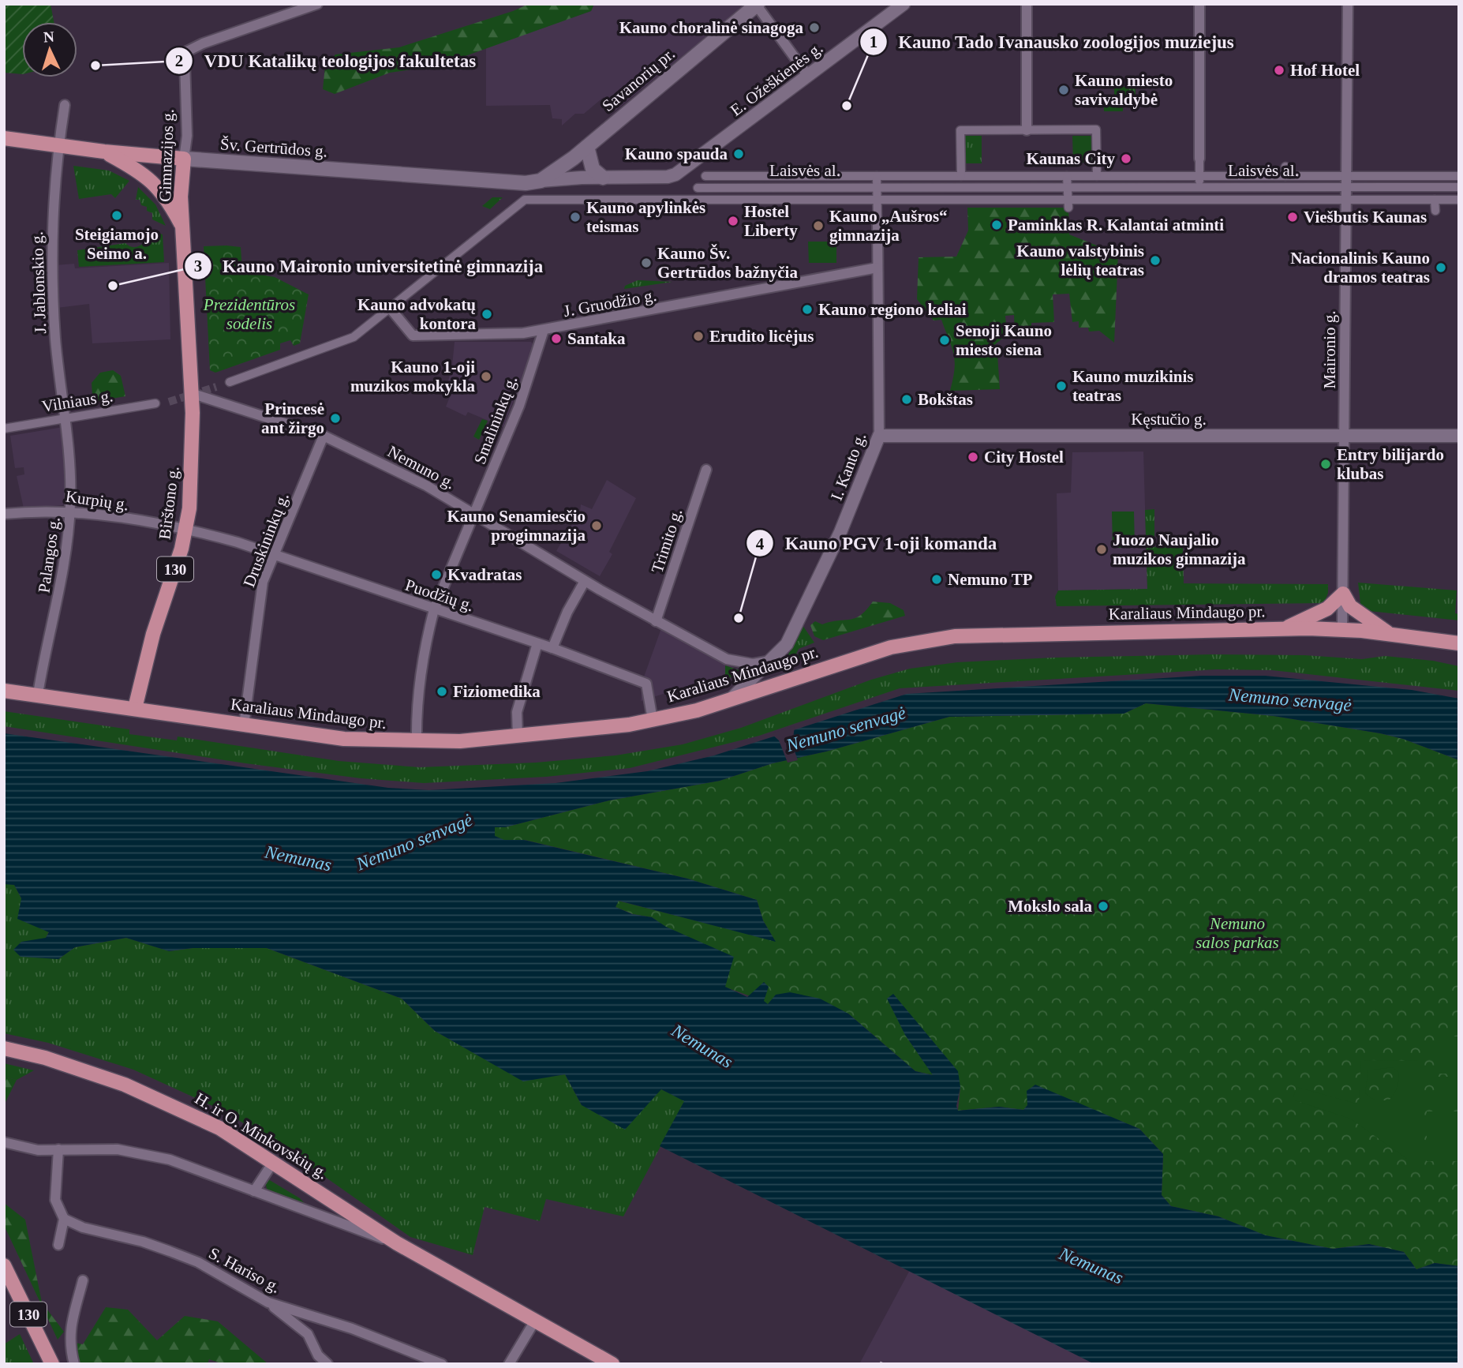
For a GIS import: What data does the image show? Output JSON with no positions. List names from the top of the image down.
{
  "streets": {
    "main road": [
      "Savanorių pr.",
      "Šv. Gertrūdos g.",
      "Gimnazijos g.",
      "Birštono g.",
      "130",
      "Karaliaus Mindaugo pr.",
      "H. ir O. Minkovskių g."
    ],
    "street": [
      "E. Ožeškienės g.",
      "Laisvės al.",
      "J. Jablonskio g.",
      "J. Gruodžio g.",
      "Maironio g.",
      "Vilniaus g.",
      "Kęstučio g.",
      "Smalininkų g.",
      "I. Kanto g.",
      "Nemuno g.",
      "Kurpių g.",
      "Druskininkų g.",
      "Trimito g.",
      "Palangos g.",
      "Puodžių g.",
      "S. Hariso g."
    ]
  },
  "crossings": [
    ["Savanorių pr.", "Šv. Gertrūdos g."],
    ["Šv. Gertrūdos g.", "Gimnazijos g."],
    ["Šv. Gertrūdos g.", "J. Jablonskio g."],
    ["Gimnazijos g.", "Nemuno g."],
    ["Gimnazijos g.", "Birštono g."],
    ["Laisvės al.", "J. Gruodžio g."],
    ["Laisvės al.", "Maironio g."],
    ["Laisvės al.", "I. Kanto g."],
    ["J. Jablonskio g.", "Vilniaus g."],
    ["J. Jablonskio g.", "Palangos g."],
    ["J. Gruodžio g.", "Smalininkų g."],
    ["J. Gruodžio g.", "I. Kanto g."],
    ["Maironio g.", "Kęstučio g."],
    ["Maironio g.", "Karaliaus Mindaugo pr."],
    ["Vilniaus g.", "Palangos g."],
    ["Kęstučio g.", "I. Kanto g."],
    ["Smalininkų g.", "Nemuno g."],
    ["Smalininkų g.", "Puodžių g."],
    ["Smalininkų g.", "Karaliaus Mindaugo pr."],
    ["I. Kanto g.", "Nemuno g."],
    ["I. Kanto g.", "Karaliaus Mindaugo pr."],
    ["Nemuno g.", "Birštono g."],
    ["Nemuno g.", "Druskininkų g."],
    ["Nemuno g.", "Trimito g."],
    ["Kurpių g.", "Birštono g."],
    ["Kurpių g.", "Palangos g."],
    ["Kurpių g.", "Puodžių g."],
    ["Birštono g.", "Puodžių g."],
    ["Birštono g.", "Karaliaus Mindaugo pr."],
    ["Druskininkų g.", "Puodžių g."],
    ["Druskininkų g.", "Karaliaus Mindaugo pr."],
    ["Palangos g.", "Karaliaus Mindaugo pr."],
    ["Puodžių g.", "Karaliaus Mindaugo pr."]
  ],
  "water": ["Nemuno senvagė", "Nemunas"],
  "parks": ["Prezidentūros sodelis", "Nemuno salos parkas"],
  "places": [
    "Kauno choralinė sinagoga",
    "VDU Katalikų teologijos fakultetas",
    "Hof Hotel",
    "Kauno miesto savivaldybė",
    "Kauno Tado Ivanausko zoologijos muziejus",
    "Kauno spauda",
    "Kaunas City",
    "Steigiamojo Seimo a.",
    "Kauno apylinkės teismas",
    "Viešbutis Kaunas",
    "Hostel Liberty",
    "Paminklas R. Kalantai atminti",
    "Kauno „Aušros“ gimnazija",
    "Kauno valstybinis lėlių teatras",
    "Kauno Šv. Gertrūdos bažnyčia",
    "Nacionalinis Kauno dramos teatras",
    "Kauno Maironio universitetinė gimnazija",
    "Kauno regiono keliai",
    "Kauno advokatų kontora",
    "Erudito licėjus",
    "Santaka",
    "Senoji Kauno miesto siena",
    "Kauno 1-oji muzikos mokykla",
    "Kauno muzikinis teatras",
    "Bokštas",
    "Princesė ant žirgo",
    "City Hostel",
    "Entry bilijardo klubas",
    "Kauno Senamiesčio progimnazija",
    "Juozo Naujalio muzikos gimnazija",
    "Kvadratas",
    "Nemuno TP",
    "Kauno PGV 1-oji komanda",
    "Fiziomedika",
    "Mokslo sala"
  ],
  "north": "top"
}
